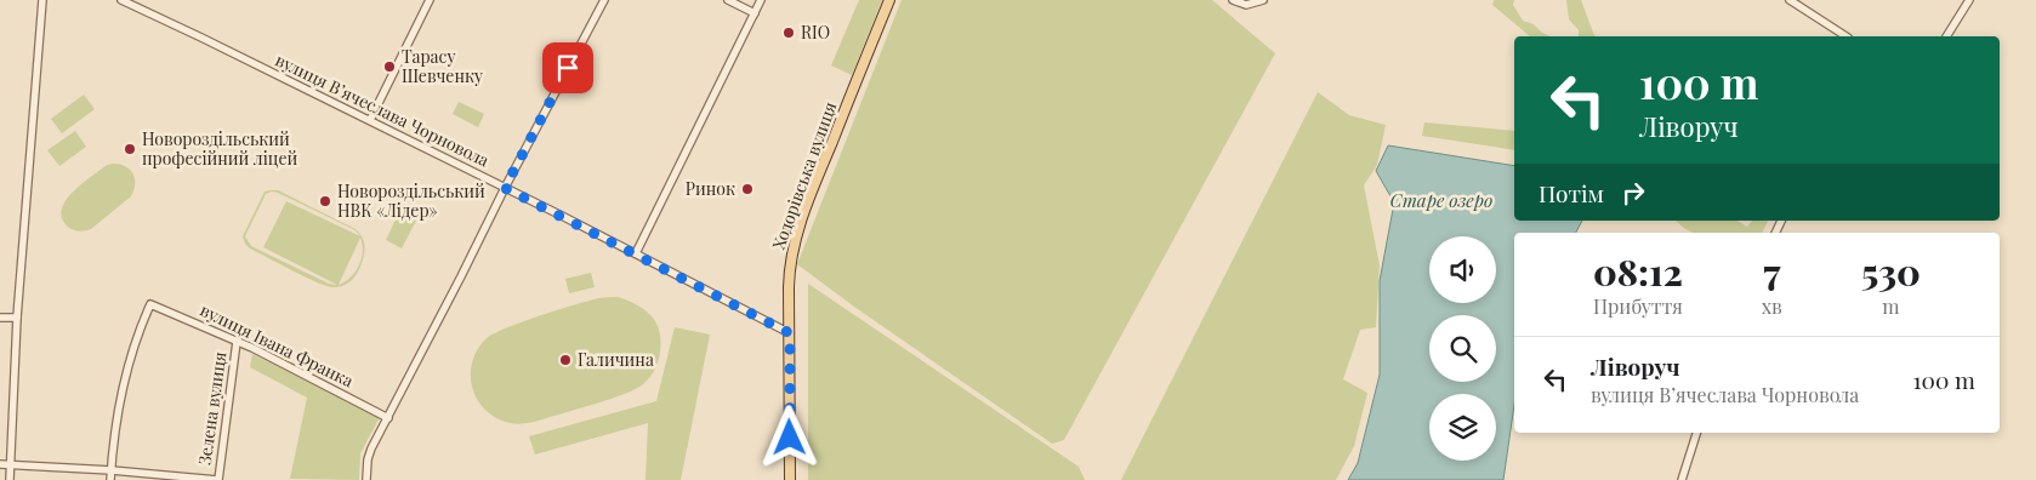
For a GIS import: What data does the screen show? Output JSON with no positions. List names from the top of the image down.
{
  "streets": {
    "main road": ["Ходорівська вулиця"],
    "street": ["вулиця Вʼячеслава Чорновола", "вулиця Івана Франка", "Зелена вулиця"]
  },
  "crossings": [
    ["вулиця Вʼячеслава Чорновола", "Ходорівська вулиця"],
    ["вулиця Івана Франка", "Зелена вулиця"]
  ],
  "water": ["Старе озеро"],
  "places": [
    "RIO",
    "Тарасу Шевченку",
    "Новороздільський професійний ліцей",
    "Ринок",
    "Новороздільський НВК «Лідер»",
    "Галичина"
  ],
  "page": {
    "turn": ["100 m", "Ліворуч"],
    "then": "Потім",
    "eta": [
      "08:12",
      "Прибуття",
      "7",
      "хв",
      "530",
      "m"
    ],
    "list": [
      {
        "name": "Ліворуч",
        "note": "вулиця Вʼячеслава Чорновола",
        "value": "100 m"
      }
    ]
  }
}
